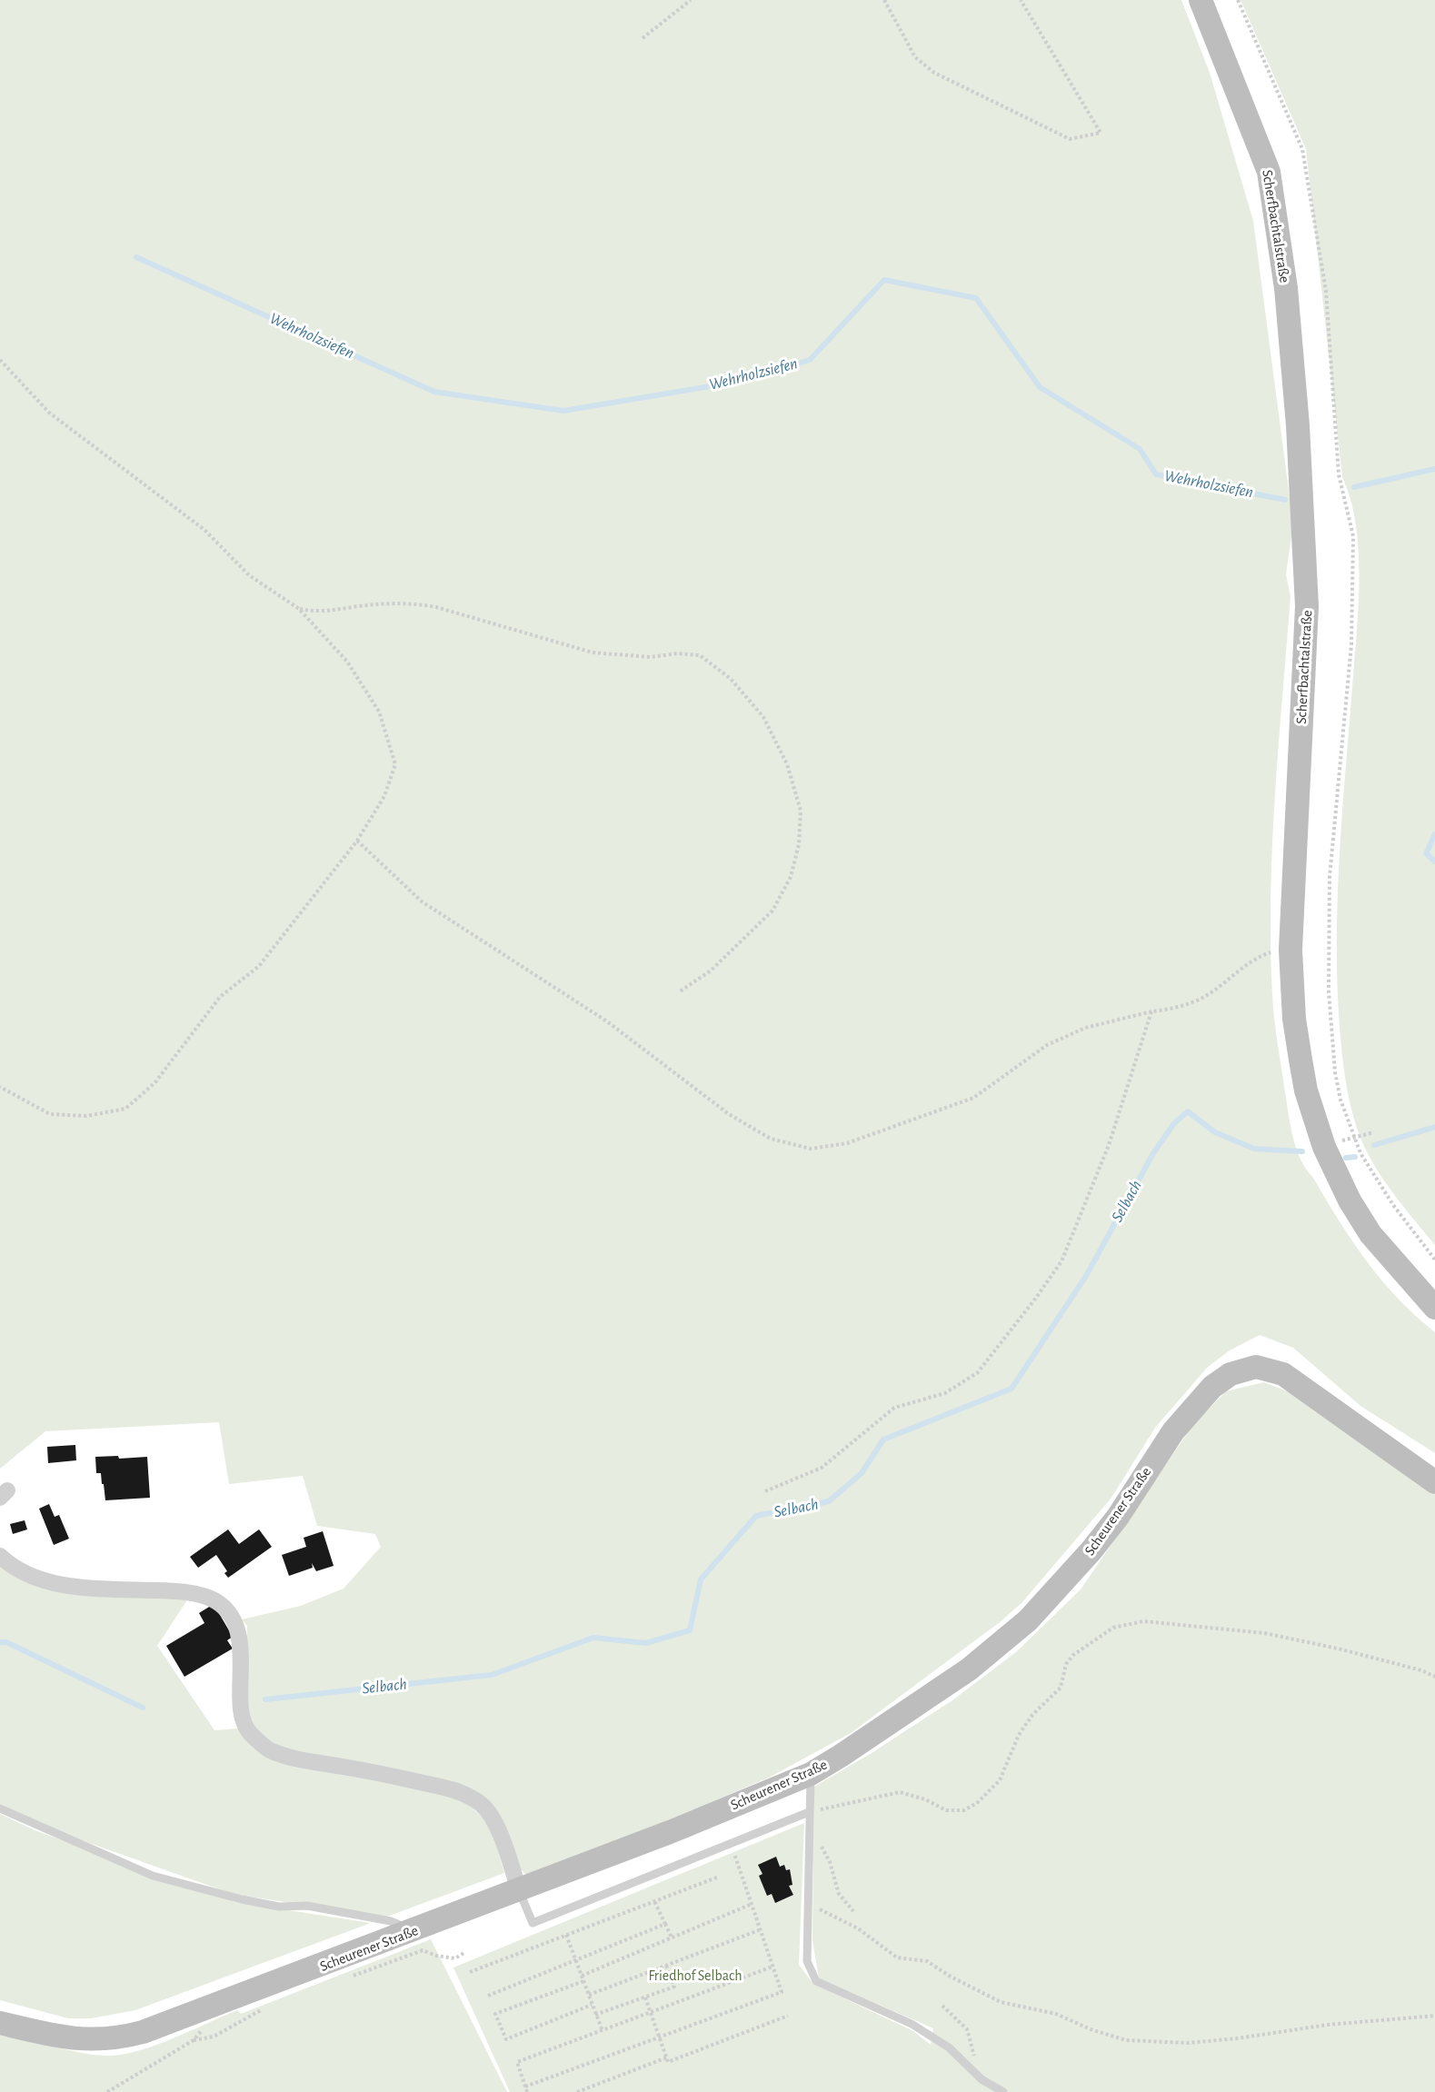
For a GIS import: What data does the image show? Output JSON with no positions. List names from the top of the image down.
{
  "streets": {
    "street": ["Scherfbachtalstraße", "Scheurener Straße"]
  },
  "water": ["Wehrholzsiefen", "Selbach"],
  "parks": ["Friedhof Selbach"]
}
